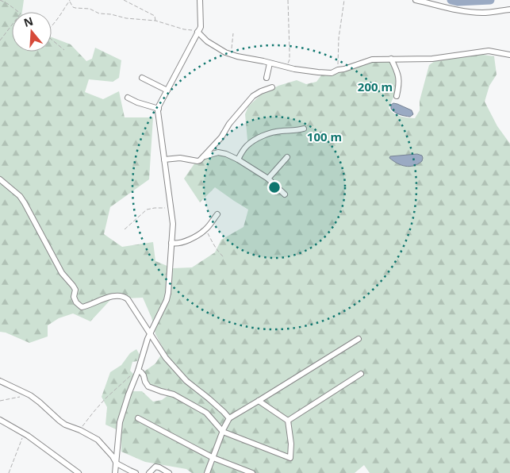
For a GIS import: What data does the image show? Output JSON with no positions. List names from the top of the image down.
{
  "north": "top",
  "rings": ["200 m", "100 m"]
}
